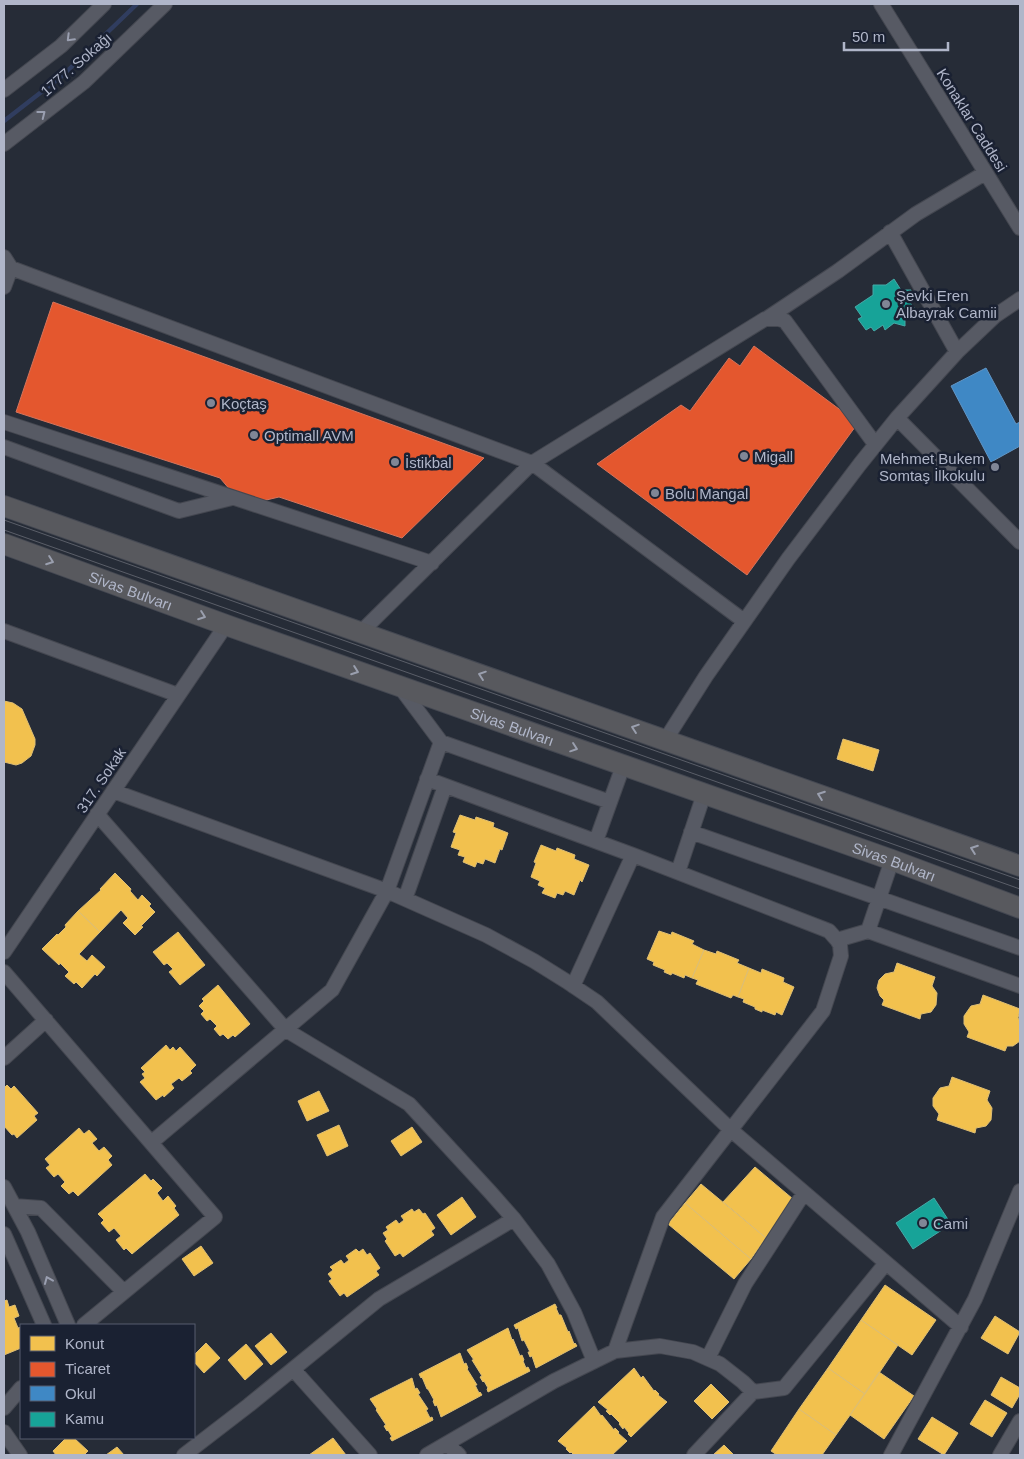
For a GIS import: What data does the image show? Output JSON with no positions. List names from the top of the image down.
{
  "streets": {
    "highway": ["Sivas Bulvarı"],
    "street": ["1777. Sokağı", "Konaklar Caddesi", "317. Sokak"]
  },
  "crossings": [
    ["Sivas Bulvarı", "317. Sokak"]
  ],
  "places": [
    "Şevki Eren Albayrak Camii",
    "Koçtaş",
    "Optimall AVM",
    "Migall",
    "İstikbal",
    "Mehmet Bukem Somtaş İlkokulu",
    "Bolu Mangal",
    "Cami"
  ],
  "legend": [
    "Konut",
    "Ticaret",
    "Okul",
    "Kamu"
  ],
  "scale_bar": "50 m"
}
